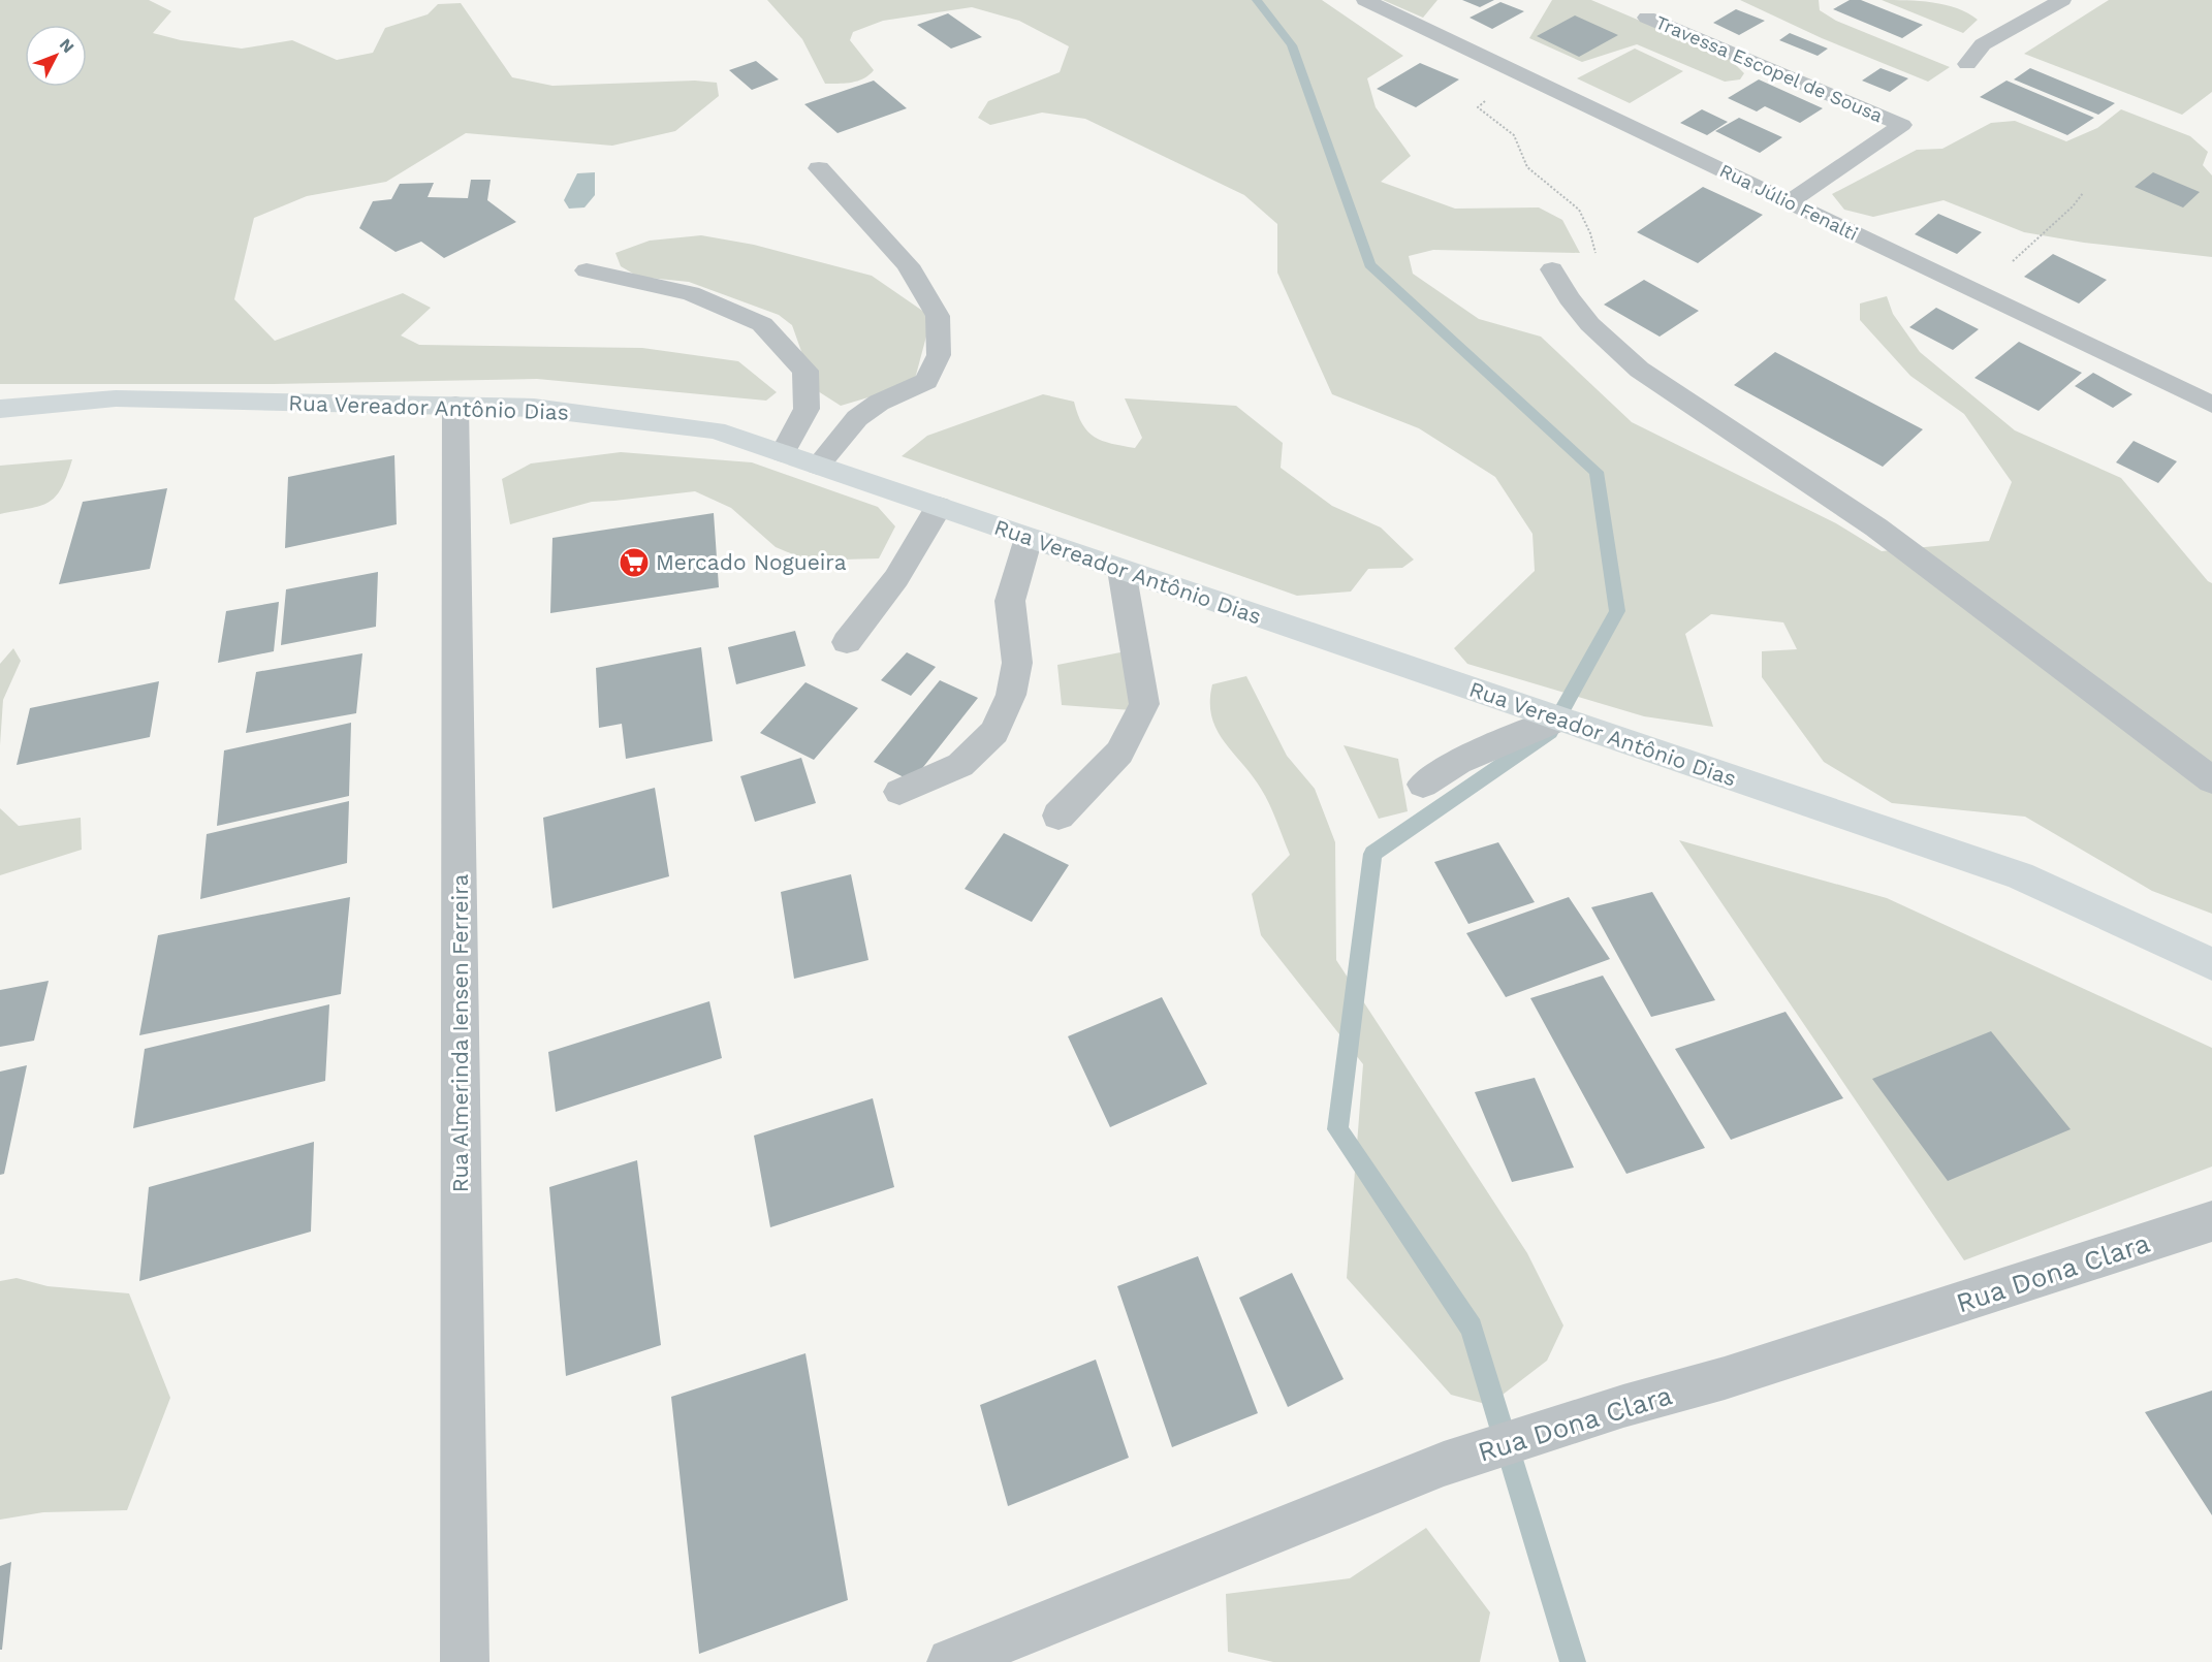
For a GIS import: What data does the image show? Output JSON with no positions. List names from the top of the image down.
{
  "streets": {
    "street": [
      "Travessa Escopel de Sousa",
      "Rua Júlio Fenalti",
      "Rua Vereador Antônio Dias",
      "Rua Almerinda Iensen Ferreira",
      "Rua Dona Clara"
    ]
  },
  "crossings": [
    ["Travessa Escopel de Sousa", "Rua Júlio Fenalti"],
    ["Rua Vereador Antônio Dias", "Rua Almerinda Iensen Ferreira"]
  ],
  "places": {
    "supermarket": ["Mercado Nogueira"]
  },
  "north": "top right"
}
